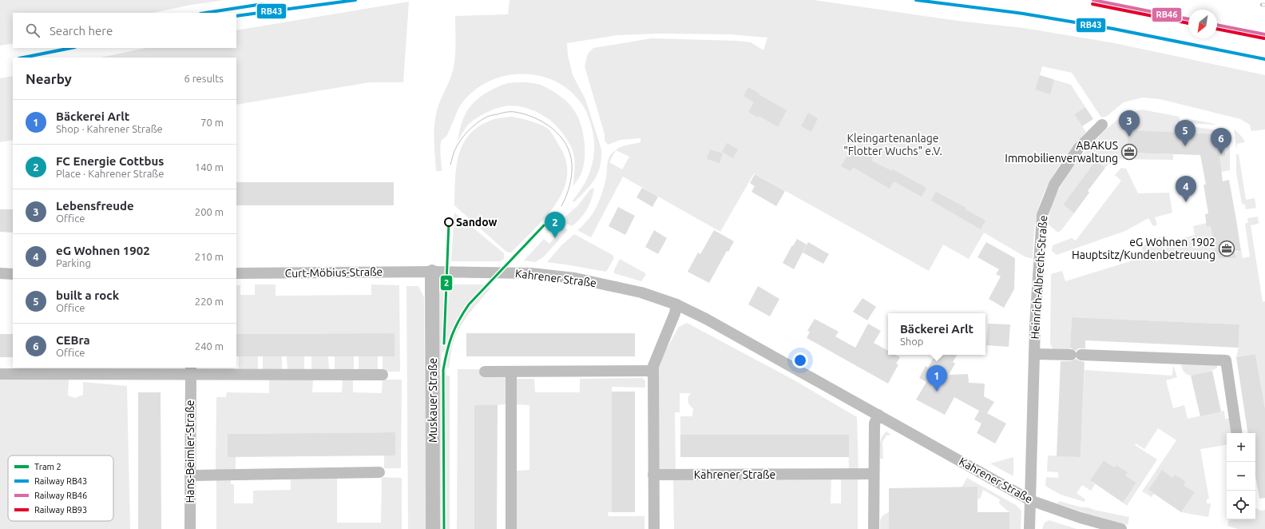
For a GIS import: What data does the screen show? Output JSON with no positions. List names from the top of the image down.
{
  "streets": {
    "street": [
      "Curt-Möbius-Straße",
      "Heinrich-Albrecht-Straße",
      "Kahrener Straße",
      "Muskauer Straße",
      "Hans-Beimler-Straße"
    ]
  },
  "crossings": [
    ["Curt-Möbius-Straße", "Kahrener Straße"],
    ["Curt-Möbius-Straße", "Muskauer Straße"],
    ["Heinrich-Albrecht-Straße", "Kahrener Straße"],
    ["Kahrener Straße", "Muskauer Straße"]
  ],
  "parks": ["Kleingartenanlage \"Flotter Wuchs\" e.V."],
  "places": {
    "office": ["ABAKUS Immobilienverwaltung", "eG Wohnen 1902 Hauptsitz/Kundenbetreuung"],
    "other": ["Sandow"]
  },
  "lines": [
    "rail line RB43",
    "rail line RB46",
    "rail line RB93",
    "tram line 2"
  ],
  "legend": [
    "Tram 2",
    "Railway RB43",
    "Railway RB46",
    "Railway RB93"
  ],
  "north": "bottom left",
  "page": {
    "search": "Search here",
    "heading": ["Nearby", "6 results"],
    "list": [
      {
        "mark": "1",
        "name": "Bäckerei Arlt",
        "note": "Shop · Kahrener Straße",
        "value": "70 m"
      },
      {
        "mark": "2",
        "name": "FC Energie Cottbus",
        "note": "Place · Kahrener Straße",
        "value": "140 m"
      },
      {
        "mark": "3",
        "name": "Lebensfreude",
        "note": "Office",
        "value": "200 m"
      },
      {
        "mark": "4",
        "name": "eG Wohnen 1902",
        "note": "Parking",
        "value": "210 m"
      },
      {
        "mark": "5",
        "name": "built a rock",
        "note": "Office",
        "value": "220 m"
      },
      {
        "mark": "6",
        "name": "CEBra",
        "note": "Office",
        "value": "240 m"
      }
    ],
    "pins": [
      "3",
      "5",
      "6",
      "4",
      "2",
      "1"
    ],
    "popup": ["Bäckerei Arlt", "Shop"],
    "map_buttons": ["+", "−"]
  }
}
